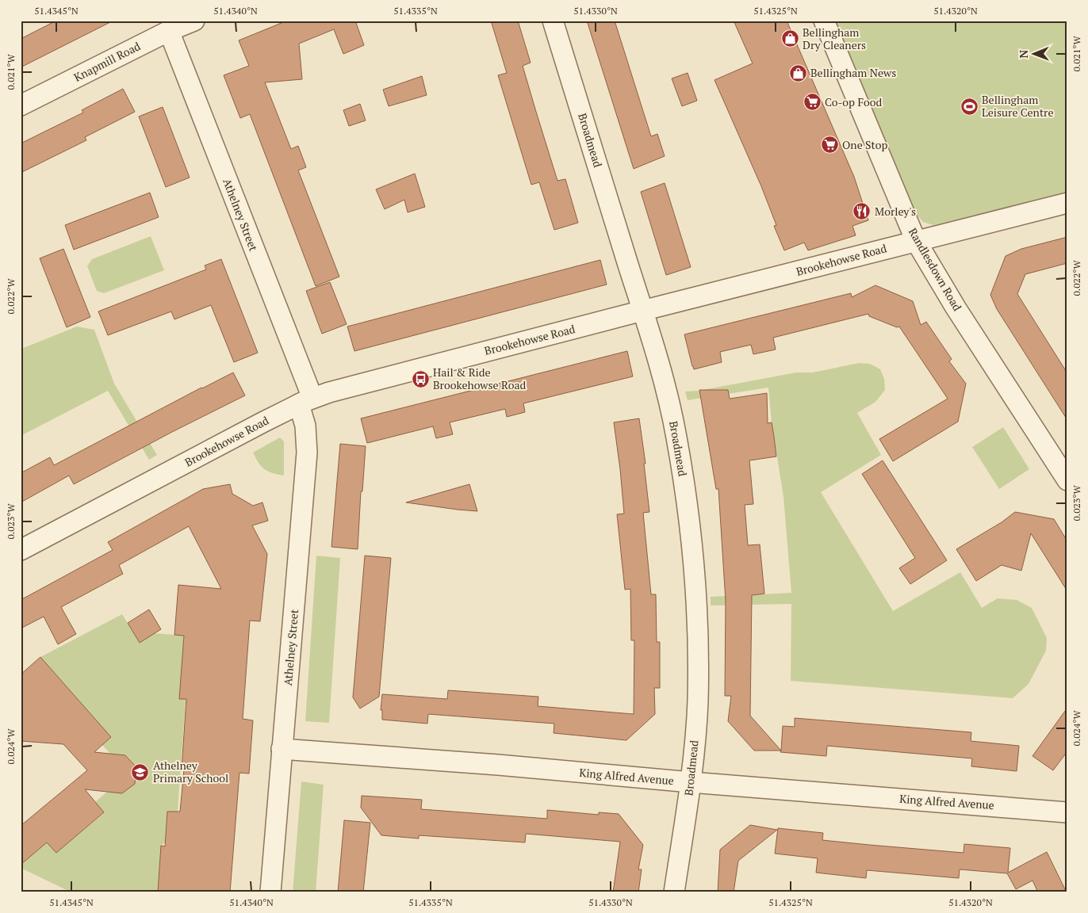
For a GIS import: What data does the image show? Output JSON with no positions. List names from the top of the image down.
{
  "streets": {
    "street": [
      "Knapmill Road",
      "Broadmead",
      "Athelney Street",
      "Brookehowse Road",
      "Randlesdown Road",
      "King Alfred Avenue"
    ]
  },
  "crossings": [
    ["Knapmill Road", "Athelney Street"],
    ["Broadmead", "Brookehowse Road"],
    ["Broadmead", "King Alfred Avenue"],
    ["Athelney Street", "Brookehowse Road"],
    ["Athelney Street", "King Alfred Avenue"],
    ["Brookehowse Road", "Randlesdown Road"]
  ],
  "places": {
    "shop": ["Bellingham Dry Cleaners", "Bellingham News"],
    "supermarket": ["Co-op Food", "One Stop"],
    "sports": ["Bellingham Leisure Centre"],
    "restaurant": ["Morley's"],
    "bus stop": ["Hail & Ride Brookehowse Road"],
    "school or university": ["Athelney Primary School"]
  },
  "north": "left",
  "coordinates": [
    "51.4345°N",
    "51.4340°N",
    "51.4335°N",
    "51.4330°N",
    "51.4325°N",
    "51.4320°N",
    "0.021°W",
    "0.022°W",
    "0.023°W",
    "0.024°W"
  ]
}
